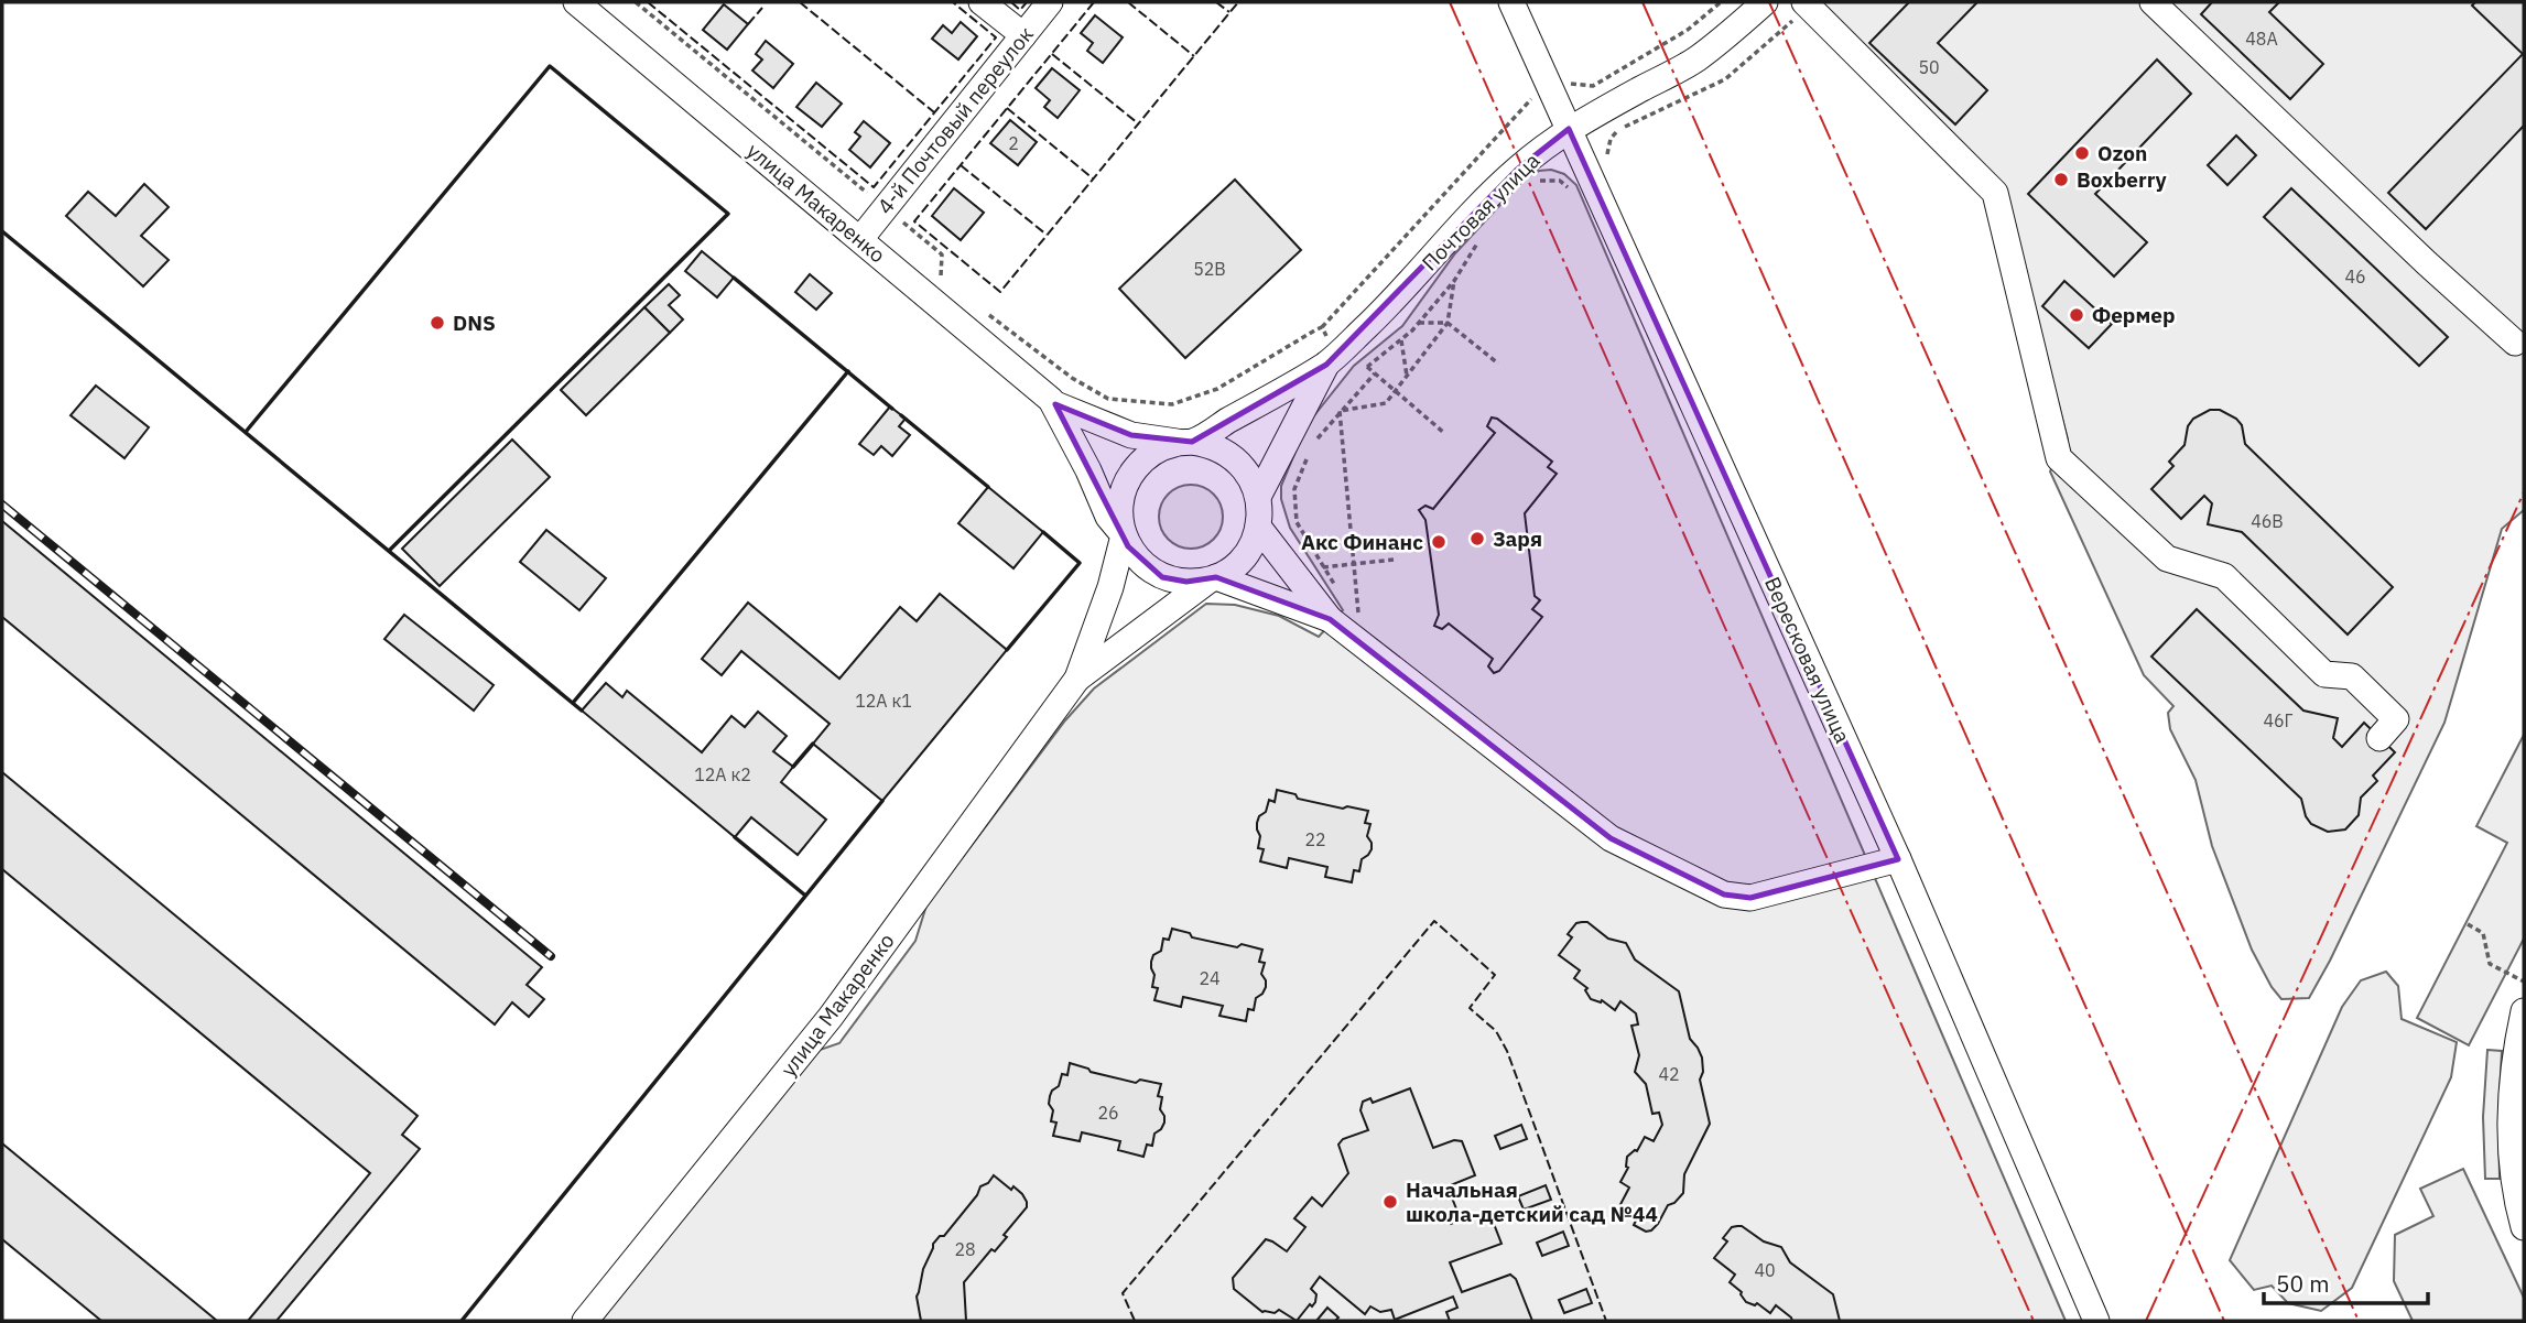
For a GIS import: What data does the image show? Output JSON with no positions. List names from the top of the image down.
{
  "streets": {
    "street": [
      "4-й Почтовый переулок",
      "улица Макаренко",
      "Почтовая улица",
      "Вересковая улица"
    ]
  },
  "crossings": [
    ["4-й Почтовый переулок", "улица Макаренко"],
    ["улица Макаренко", "Почтовая улица"],
    ["Почтовая улица", "Вересковая улица"]
  ],
  "places": [
    "Ozon",
    "Boxberry",
    "Фермер",
    "DNS",
    "Заря",
    "Акс Финанс",
    "Начальная школа-детский сад №44"
  ],
  "house_numbers": [
    "48А",
    "50",
    "2",
    "52В",
    "46",
    "46В",
    "12А к1",
    "46Г",
    "12А к2",
    "22",
    "24",
    "42",
    "26",
    "28",
    "40"
  ],
  "scale_bar": "50 m"
}
